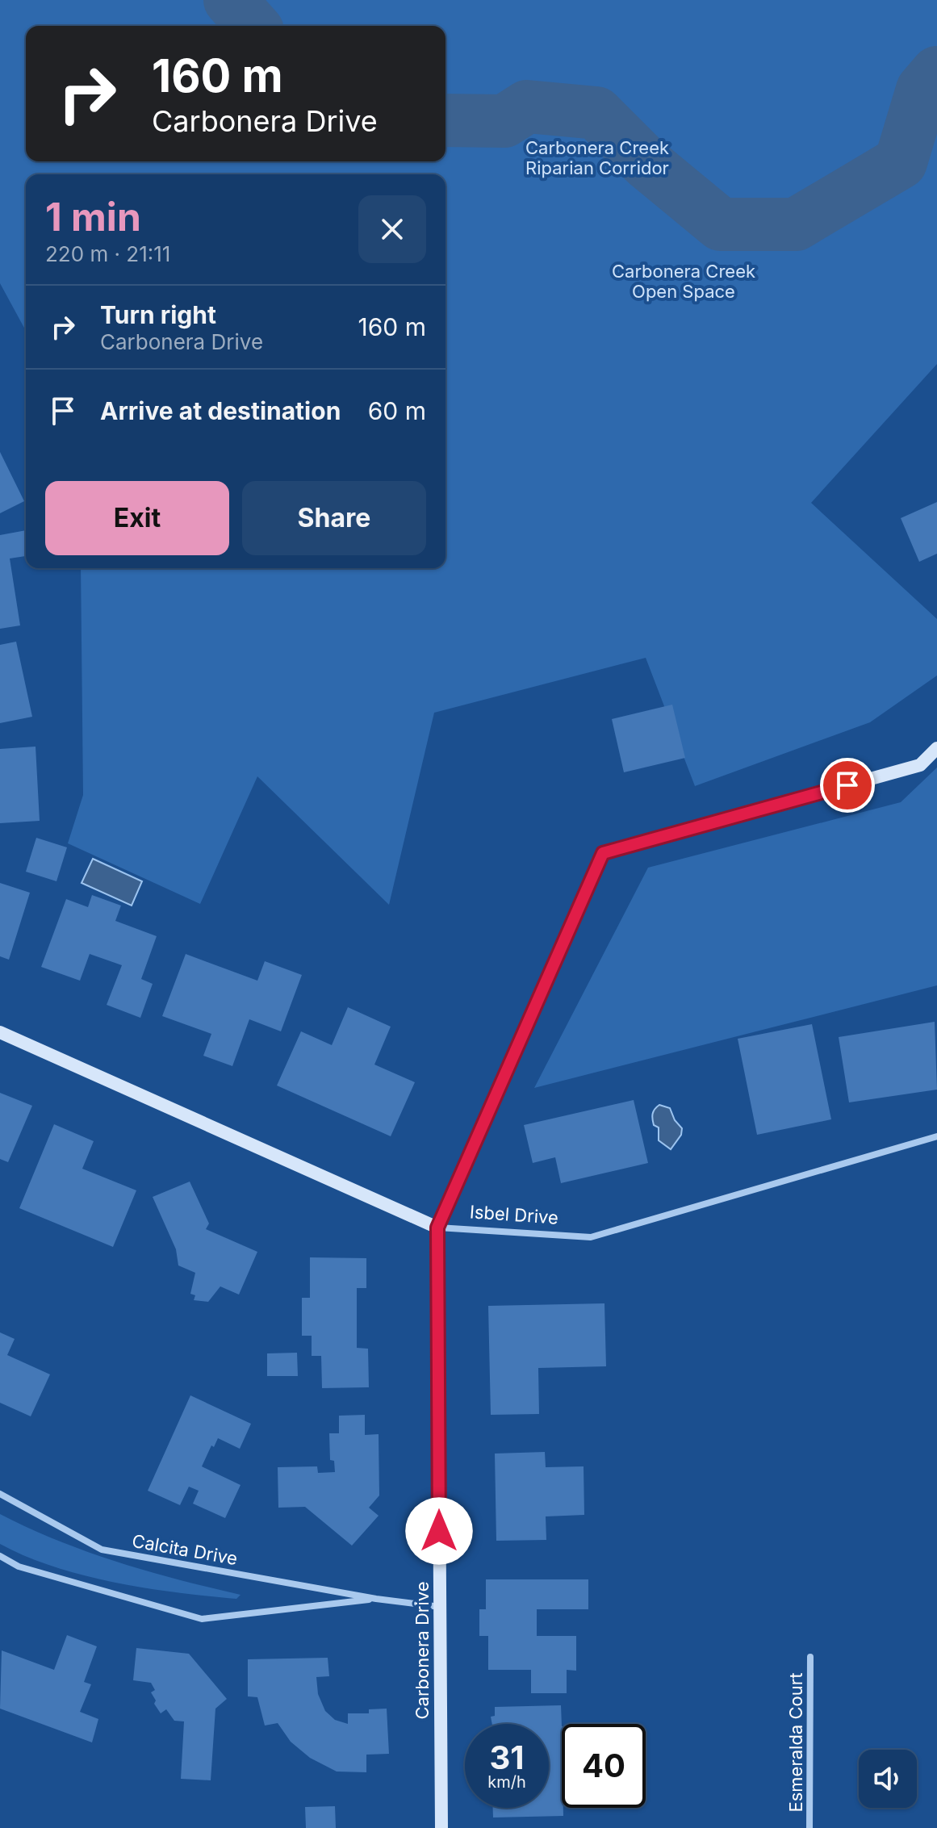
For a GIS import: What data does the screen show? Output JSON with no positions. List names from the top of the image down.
{
  "streets": {
    "street": [
      "Isbel Drive",
      "Calcita Drive",
      "Carbonera Drive",
      "Esmeralda Court"
    ]
  },
  "crossings": [
    ["Isbel Drive", "Carbonera Drive"],
    ["Calcita Drive", "Carbonera Drive"]
  ],
  "parks": ["Carbonera Creek Riparian Corridor", "Carbonera Creek Open Space"],
  "page": {
    "turn": ["160 m", "Carbonera Drive"],
    "heading": ["1 min", "220 m · 21:11"],
    "list": [
      {
        "name": "Turn right",
        "note": "Carbonera Drive",
        "value": "160 m"
      },
      {
        "name": "Arrive at destination",
        "value": "60 m"
      }
    ],
    "buttons": ["Exit", "Share"],
    "speed": "31 km/h",
    "limit": "40"
  }
}
